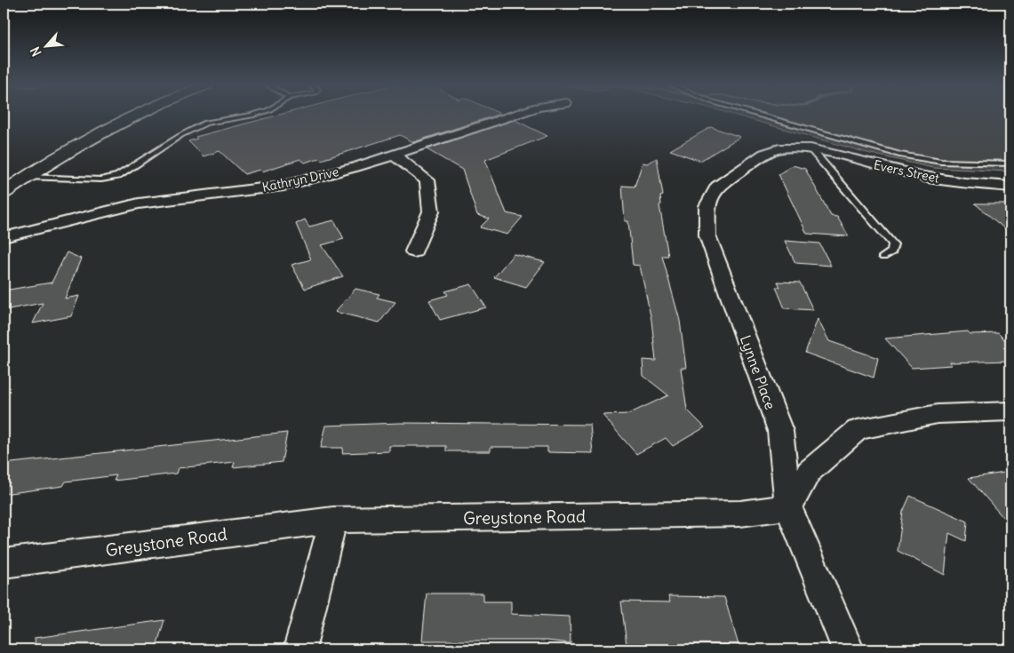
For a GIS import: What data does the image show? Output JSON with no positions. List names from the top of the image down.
{
  "streets": {
    "street": [
      "Evers Street",
      "Kathryn Drive",
      "Lynne Place",
      "Greystone Road"
    ]
  },
  "crossings": [
    ["Evers Street", "Lynne Place"],
    ["Lynne Place", "Greystone Road"]
  ],
  "north": "bottom left"
}
